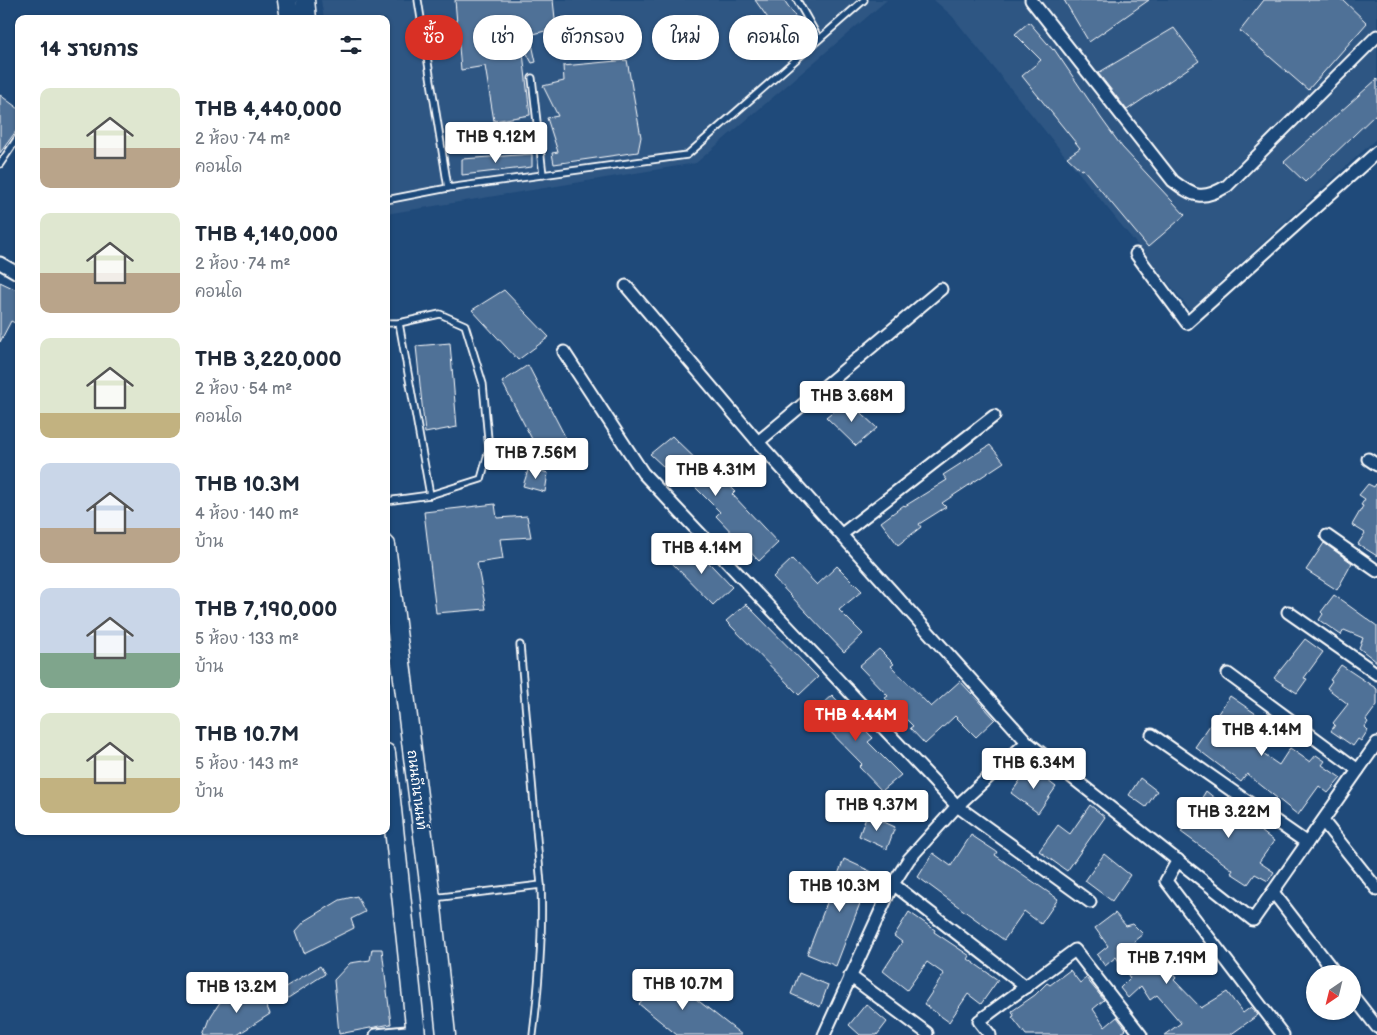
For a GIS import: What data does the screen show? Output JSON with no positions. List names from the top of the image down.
{
  "streets": {
    "main road": ["ถนนถีนานนท์"]
  },
  "north": "bottom left",
  "page": {
    "chip": [
      "ซื้อ",
      "เช่า",
      "ตัวกรอง",
      "ใหม่",
      "คอนโด"
    ],
    "heading": "14 รายการ",
    "list": [
      {
        "name": "THB 4,440,000",
        "note": "2 ห้อง · 74 m² · คอนโด"
      },
      {
        "name": "THB 4,140,000",
        "note": "2 ห้อง · 74 m² · คอนโด"
      },
      {
        "name": "THB 3,220,000",
        "note": "2 ห้อง · 54 m² · คอนโด"
      },
      {
        "name": "THB 10.3M",
        "note": "4 ห้อง · 140 m² · บ้าน"
      },
      {
        "name": "THB 7,190,000",
        "note": "5 ห้อง · 133 m² · บ้าน"
      },
      {
        "name": "THB 10.7M",
        "note": "5 ห้อง · 143 m² · บ้าน"
      }
    ],
    "price": [
      "THB 9.12M",
      "THB 3.68M",
      "THB 7.56M",
      "THB 4.31M",
      "THB 4.14M",
      "THB 4.44M",
      "THB 4.14M",
      "THB 6.34M",
      "THB 9.37M",
      "THB 3.22M",
      "THB 10.3M",
      "THB 7.19M",
      "THB 10.7M",
      "THB 13.2M"
    ]
  }
}
